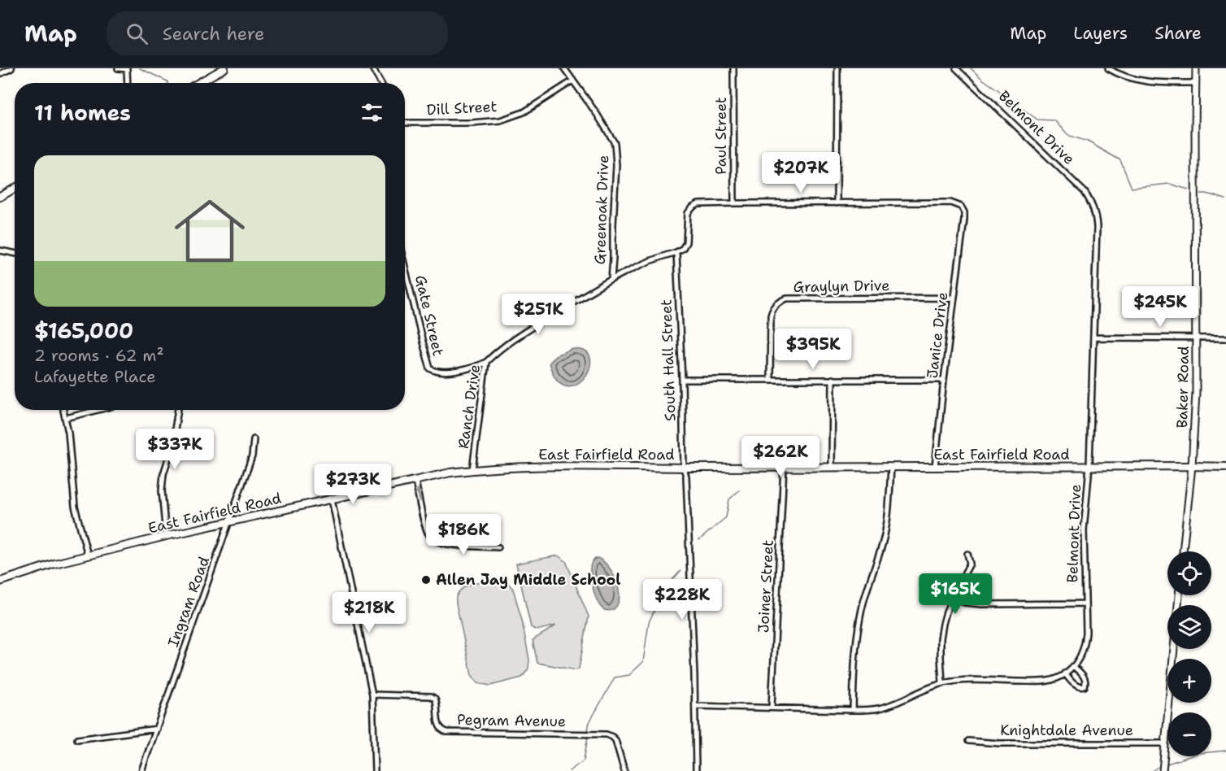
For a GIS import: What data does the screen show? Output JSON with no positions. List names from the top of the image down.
{
  "streets": {
    "main road": ["East Fairfield Road"],
    "street": [
      "Dill Street",
      "Belmont Drive",
      "Paul Street",
      "Greenoak Drive",
      "Graylyn Drive",
      "Gate Street",
      "Janice Drive",
      "South Hall Street",
      "Baker Road",
      "Ranch Drive",
      "Joiner Street",
      "Ingram Road",
      "Pegram Avenue",
      "Knightdale Avenue"
    ]
  },
  "crossings": [
    ["Dill Street", "Greenoak Drive"],
    ["Belmont Drive", "South Hall Street"],
    ["Belmont Drive", "East Fairfield Road"],
    ["Belmont Drive", "Joiner Street"],
    ["Greenoak Drive", "Ranch Drive"],
    ["Graylyn Drive", "Janice Drive"],
    ["Gate Street", "Ranch Drive"],
    ["Janice Drive", "East Fairfield Road"],
    ["South Hall Street", "Ranch Drive"],
    ["South Hall Street", "East Fairfield Road"],
    ["Baker Road", "East Fairfield Road"],
    ["Ranch Drive", "East Fairfield Road"],
    ["East Fairfield Road", "Joiner Street"],
    ["East Fairfield Road", "Ingram Road"]
  ],
  "places": ["Allen Jay Middle School"],
  "page": {
    "header": "Map",
    "search": "Search here",
    "nav": ["Map", "Layers", "Share"],
    "heading": "11 homes",
    "list": [
      {
        "name": "$165,000",
        "note": "2 rooms · 62 m² · Lafayette Place"
      }
    ],
    "price": [
      "$207K",
      "$245K",
      "$251K",
      "$395K",
      "$337K",
      "$262K",
      "$273K",
      "$186K",
      "$165K",
      "$228K",
      "$218K"
    ],
    "map_buttons": ["+", "−"]
  }
}
